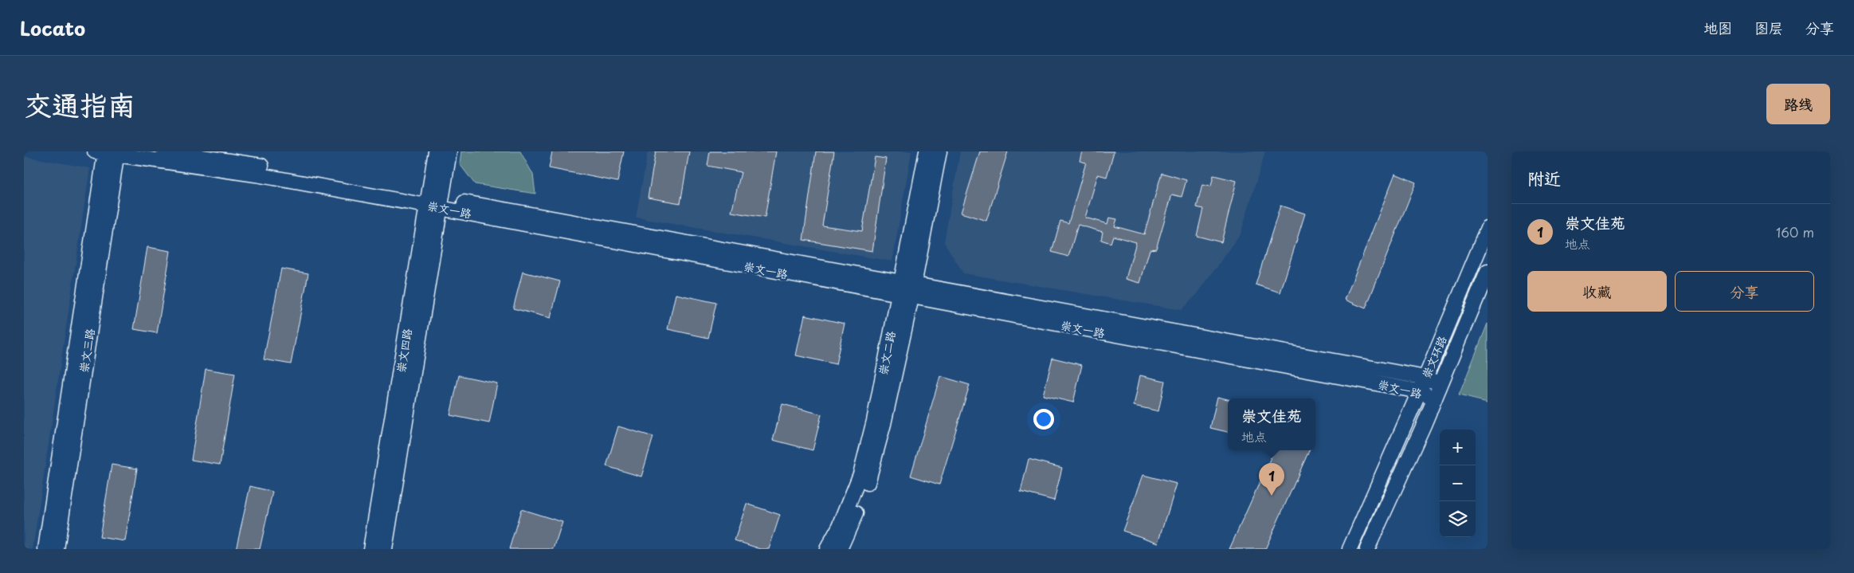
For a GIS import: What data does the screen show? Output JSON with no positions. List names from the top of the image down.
{
  "streets": {
    "street": [
      "崇文一路",
      "崇文三路",
      "崇文四路",
      "崇文二路",
      "崇文环路"
    ]
  },
  "crossings": [
    ["崇文一路", "崇文三路"],
    ["崇文一路", "崇文四路"],
    ["崇文一路", "崇文二路"],
    ["崇文一路", "崇文环路"]
  ],
  "page": {
    "header": "Locato",
    "nav": ["地图", "图层", "分享"],
    "title": "交通指南",
    "buttons": [
      "路线",
      ["收藏", "分享"]
    ],
    "heading": "附近",
    "list": [
      {
        "mark": "1",
        "name": "崇文佳苑",
        "note": "地点",
        "value": "160 m"
      }
    ],
    "popup": ["崇文佳苑", "地点"],
    "map_buttons": ["+", "−"],
    "pins": "1"
  }
}
